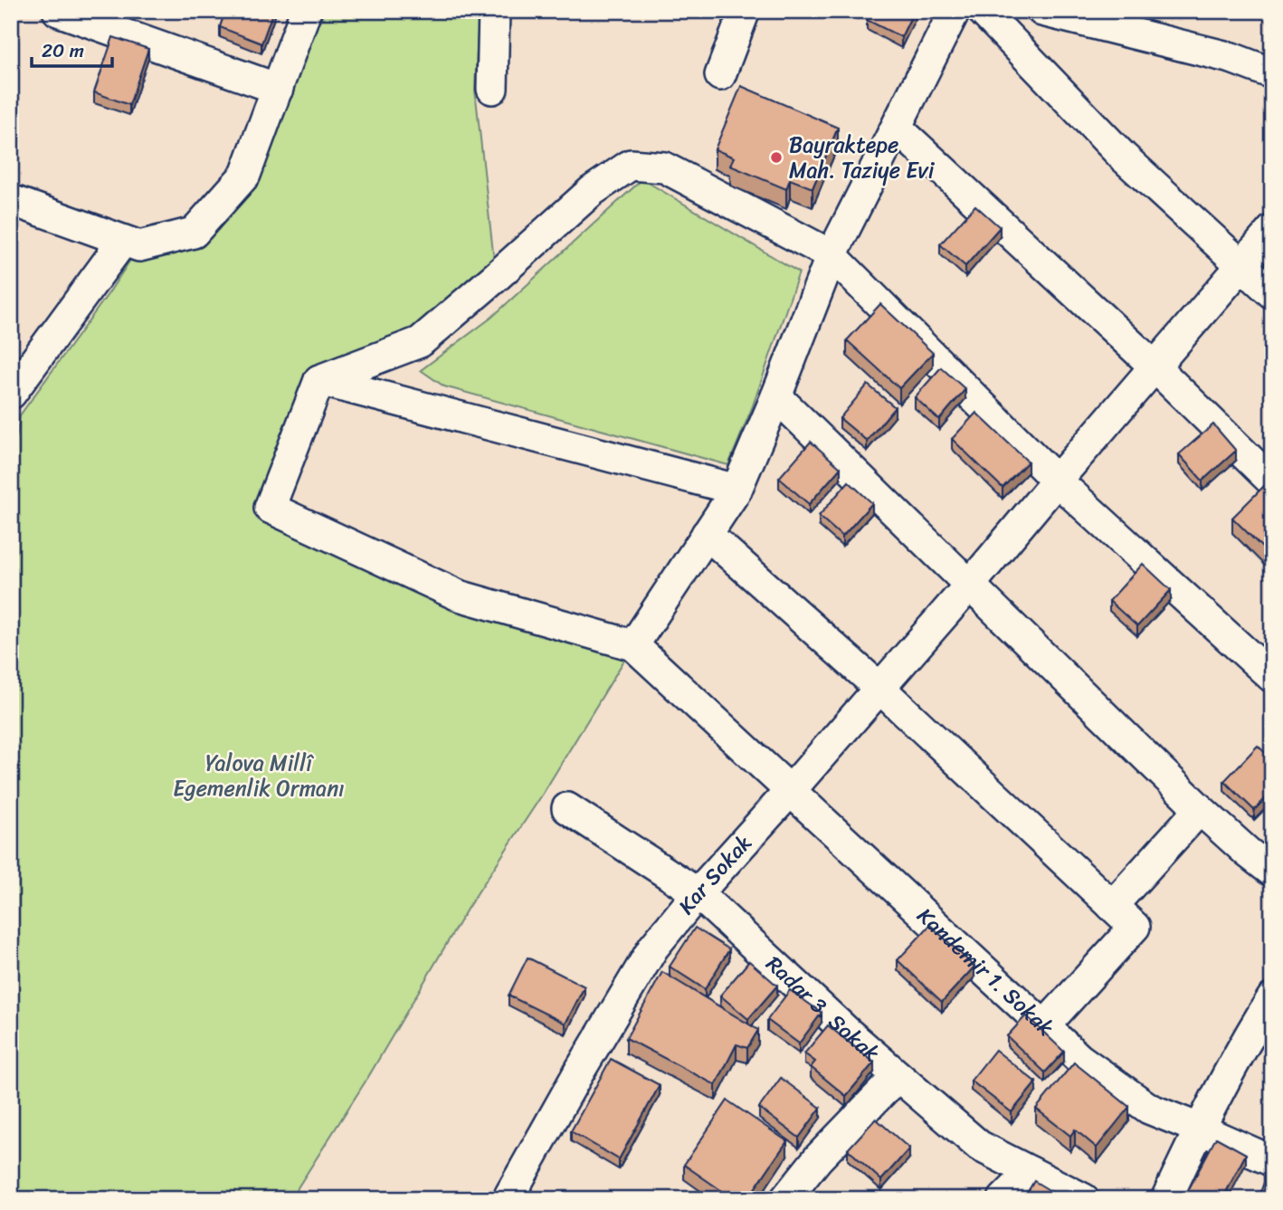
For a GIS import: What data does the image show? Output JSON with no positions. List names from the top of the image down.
{
  "streets": {
    "street": ["Kar Sokak", "Kandemir 1. Sokak", "Radar 3. Sokak"]
  },
  "crossings": [
    ["Kar Sokak", "Kandemir 1. Sokak"],
    ["Kar Sokak", "Radar 3. Sokak"]
  ],
  "parks": ["Yalova Millî Egemenlik Ormanı"],
  "places": ["Bayraktepe Mah. Taziye Evi"],
  "scale_bar": "20 m"
}
